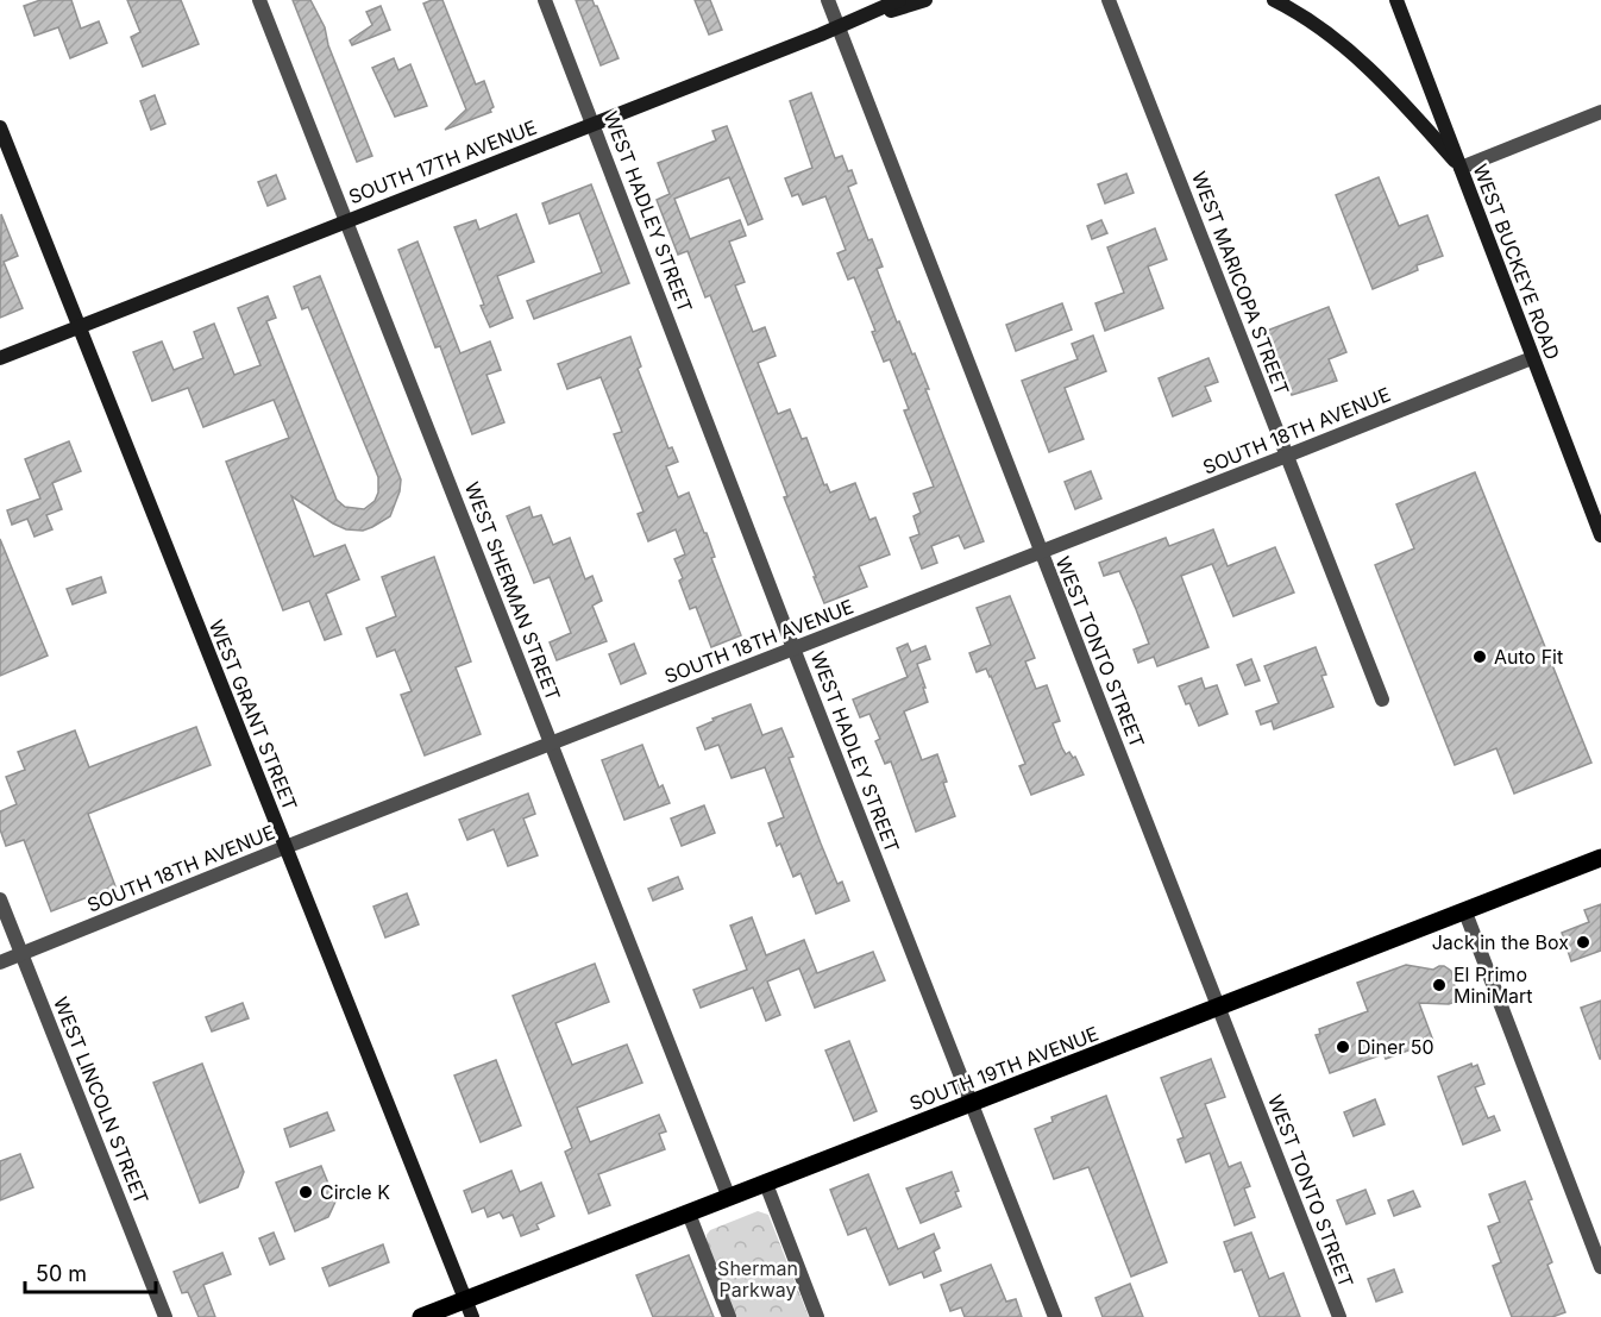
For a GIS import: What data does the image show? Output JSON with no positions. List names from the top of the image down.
{
  "streets": {
    "main road": [
      "SOUTH 17TH AVENUE",
      "WEST BUCKEYE ROAD",
      "WEST GRANT STREET",
      "SOUTH 19TH AVENUE"
    ],
    "street": [
      "WEST HADLEY STREET",
      "WEST MARICOPA STREET",
      "SOUTH 18TH AVENUE",
      "WEST SHERMAN STREET",
      "WEST TONTO STREET",
      "WEST LINCOLN STREET"
    ]
  },
  "crossings": [
    ["SOUTH 17TH AVENUE", "WEST HADLEY STREET"],
    ["SOUTH 17TH AVENUE", "WEST SHERMAN STREET"],
    ["SOUTH 17TH AVENUE", "WEST TONTO STREET"],
    ["SOUTH 17TH AVENUE", "WEST GRANT STREET"],
    ["WEST HADLEY STREET", "SOUTH 18TH AVENUE"],
    ["WEST HADLEY STREET", "SOUTH 19TH AVENUE"],
    ["WEST BUCKEYE ROAD", "SOUTH 18TH AVENUE"],
    ["WEST MARICOPA STREET", "SOUTH 18TH AVENUE"],
    ["SOUTH 18TH AVENUE", "WEST SHERMAN STREET"],
    ["SOUTH 18TH AVENUE", "WEST TONTO STREET"],
    ["SOUTH 18TH AVENUE", "WEST GRANT STREET"],
    ["SOUTH 18TH AVENUE", "WEST LINCOLN STREET"],
    ["WEST SHERMAN STREET", "SOUTH 19TH AVENUE"],
    ["WEST TONTO STREET", "SOUTH 19TH AVENUE"],
    ["WEST GRANT STREET", "SOUTH 19TH AVENUE"]
  ],
  "parks": ["Sherman Parkway"],
  "places": [
    "Auto Fit",
    "Jack in the Box",
    "El Primo MiniMart",
    "Diner 50",
    "Circle K"
  ],
  "scale_bar": "50 m"
}
